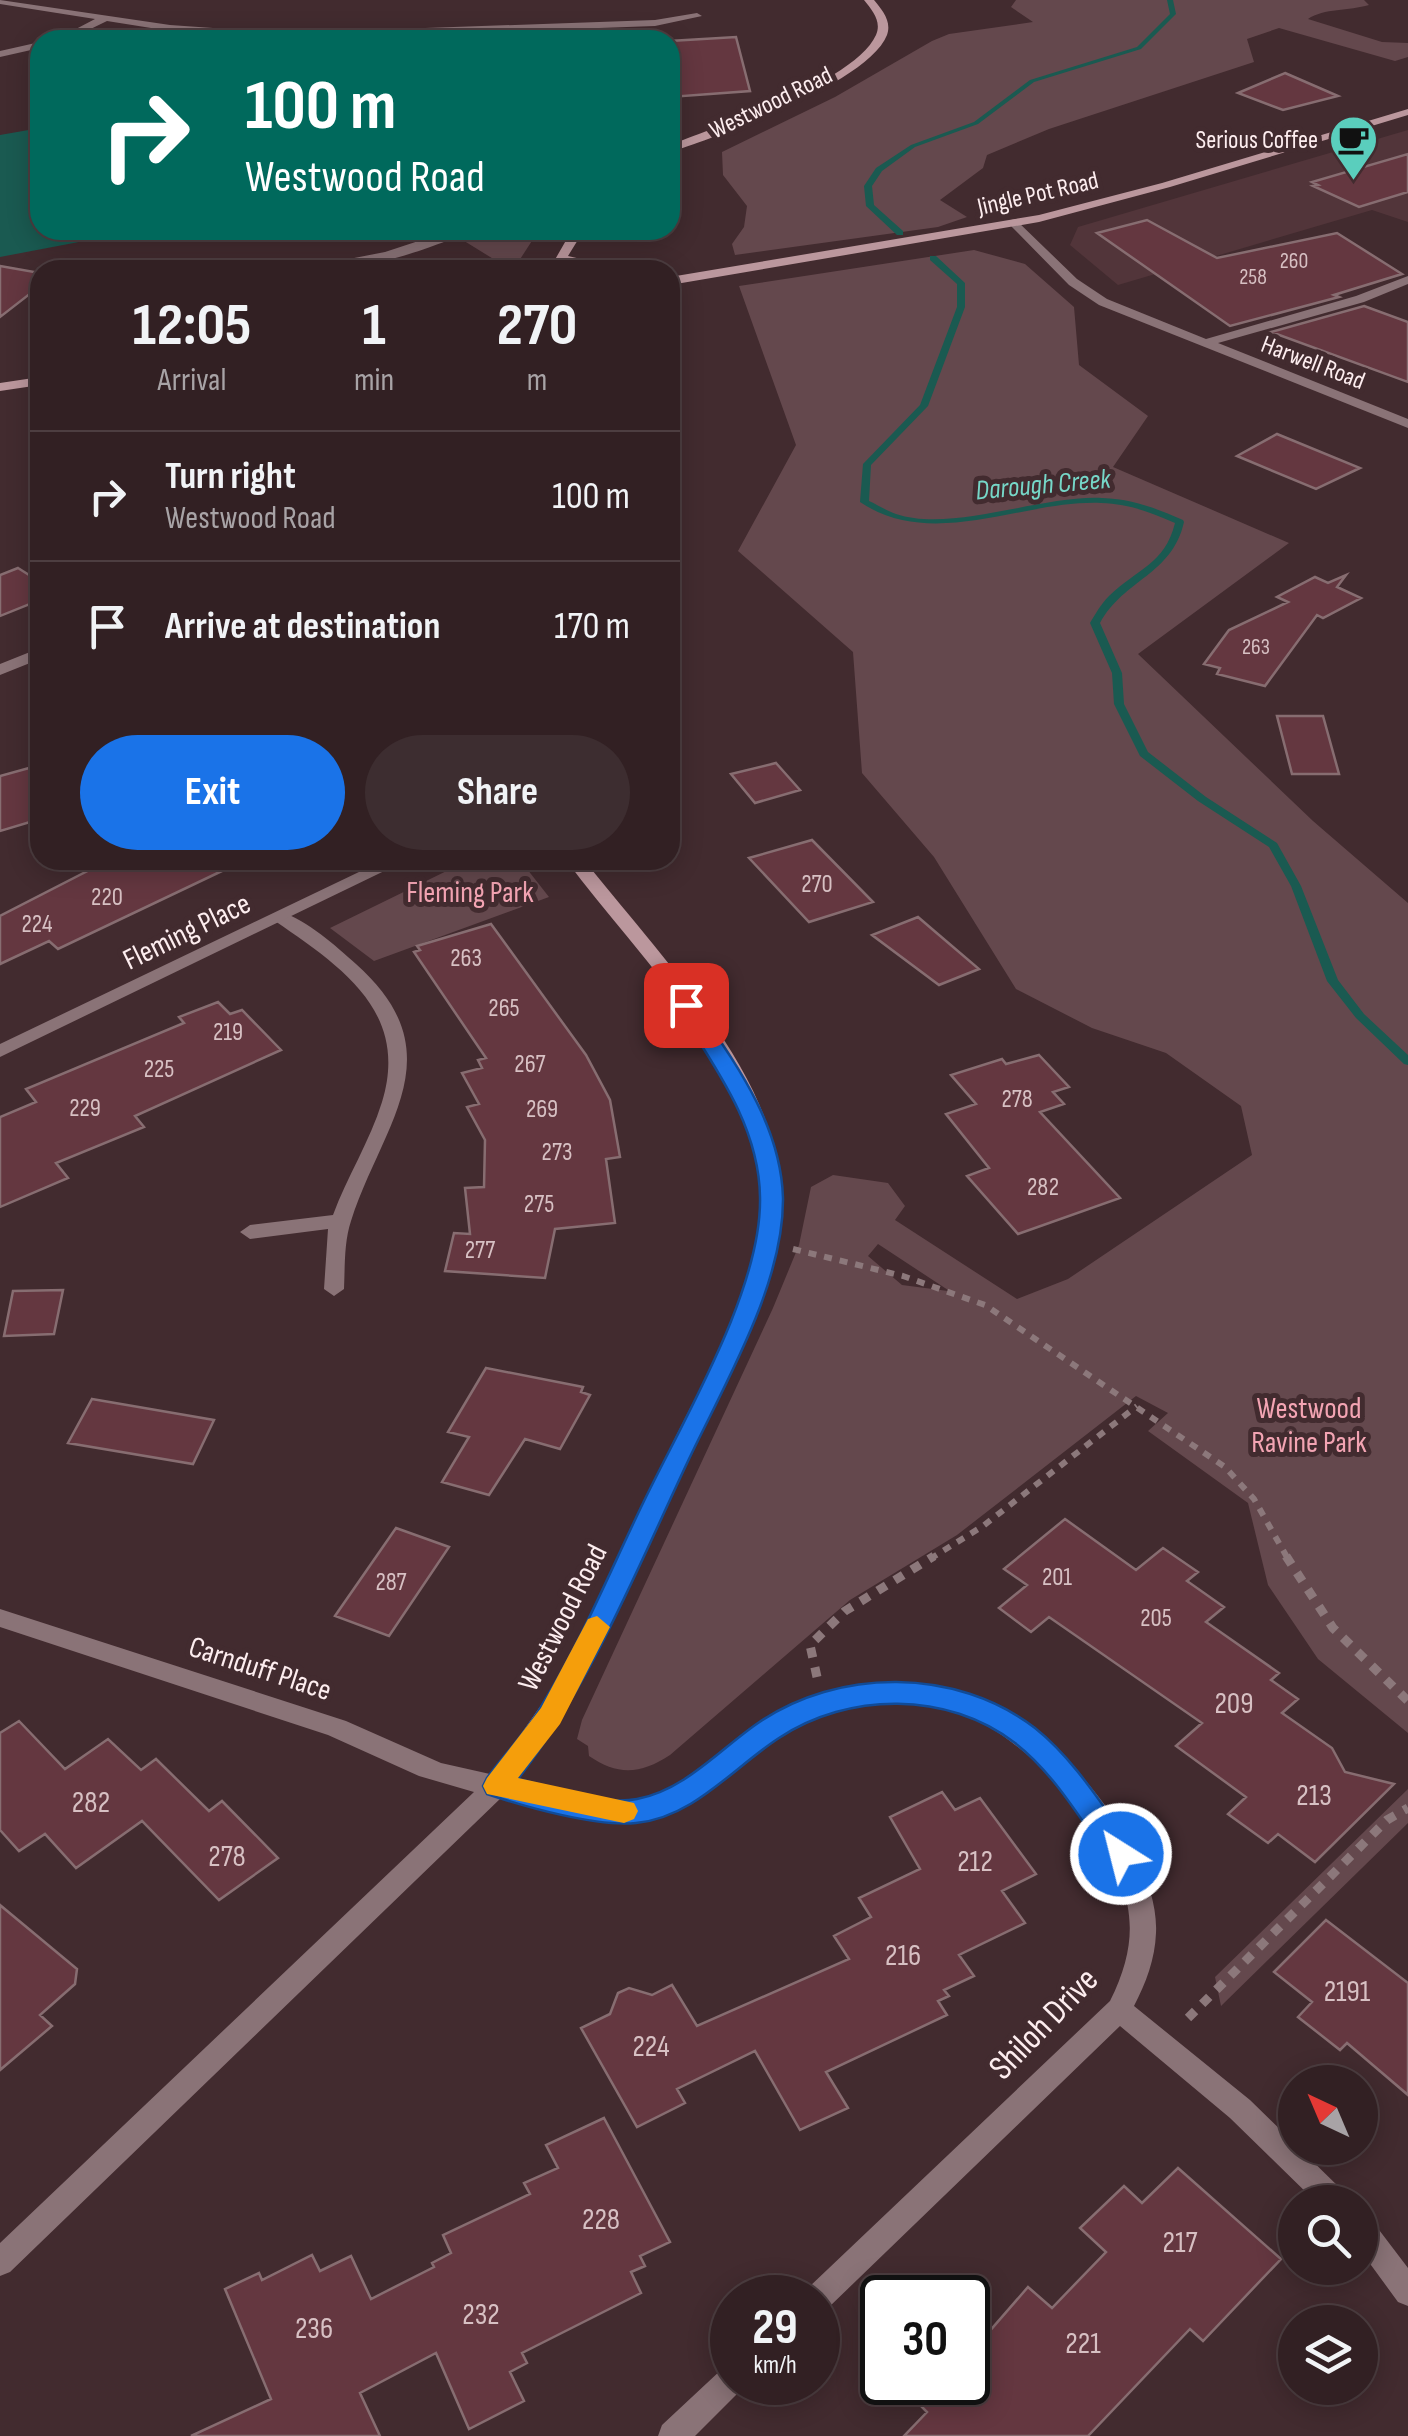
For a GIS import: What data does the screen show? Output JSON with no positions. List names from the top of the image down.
{
  "streets": {
    "street": [
      "Westwood Road",
      "Jingle Pot Road",
      "Harwell Road",
      "Fleming Place",
      "Carnduff Place",
      "Shiloh Drive"
    ]
  },
  "crossings": [
    ["Westwood Road", "Carnduff Place"],
    ["Westwood Road", "Shiloh Drive"],
    ["Jingle Pot Road", "Harwell Road"],
    ["Carnduff Place", "Shiloh Drive"]
  ],
  "water": ["Darough Creek"],
  "parks": ["Fleming Park", "Westwood Ravine Park"],
  "places": {
    "cafe": ["Serious Coffee"]
  },
  "house_numbers": [
    "260",
    "258",
    "263",
    "270",
    "220",
    "224",
    "263",
    "265",
    "219",
    "267",
    "225",
    "278",
    "229",
    "269",
    "273",
    "282",
    "275",
    "277",
    "201",
    "287",
    "205",
    "209",
    "213",
    "282",
    "278",
    "212",
    "216",
    "2191",
    "224",
    "228",
    "217",
    "232",
    "236",
    "221"
  ],
  "north": "top left",
  "page": {
    "turn": ["100 m", "Westwood Road"],
    "eta": [
      "12:05",
      "Arrival",
      "1",
      "min",
      "270",
      "m"
    ],
    "list": [
      {
        "name": "Turn right",
        "note": "Westwood Road",
        "value": "100 m"
      },
      {
        "name": "Arrive at destination",
        "value": "170 m"
      }
    ],
    "buttons": ["Exit", "Share"],
    "speed": "29 km/h",
    "limit": "30"
  }
}
